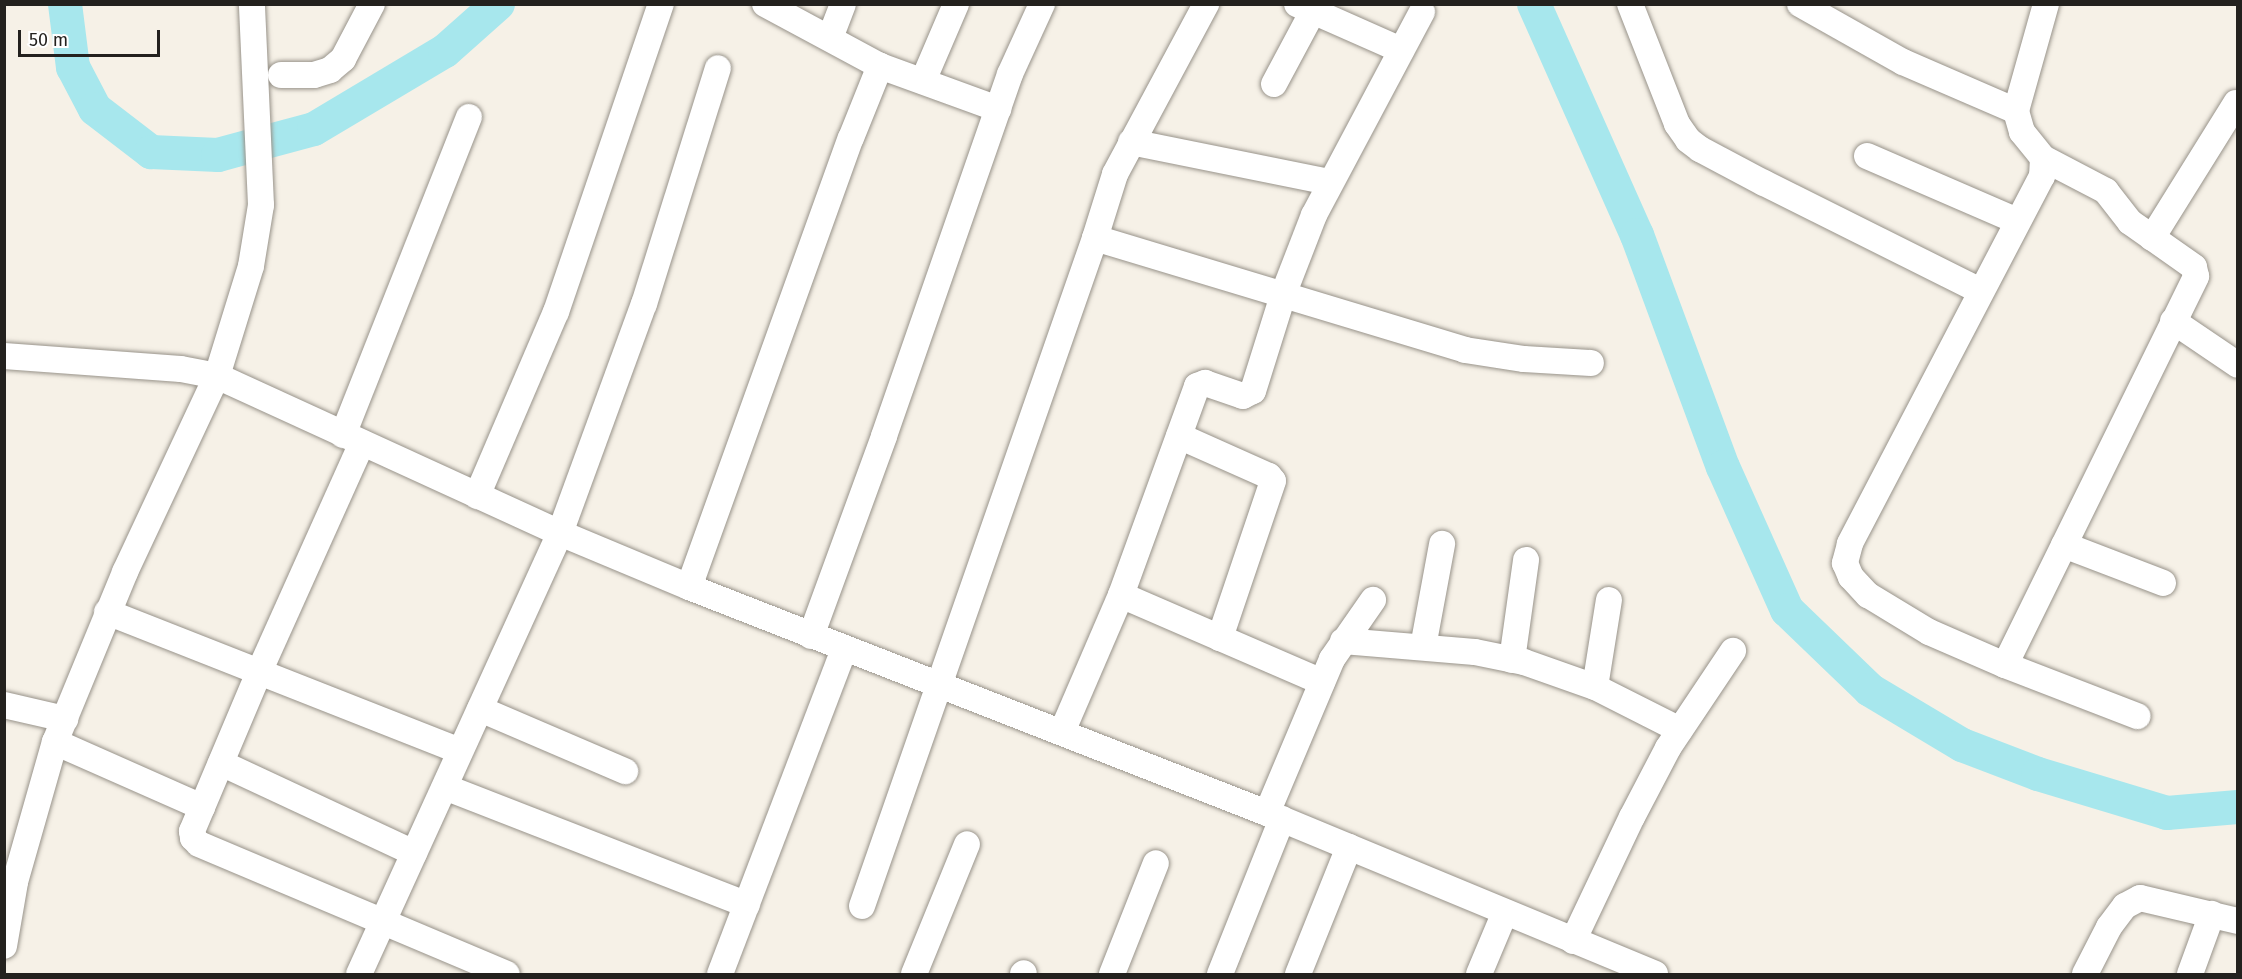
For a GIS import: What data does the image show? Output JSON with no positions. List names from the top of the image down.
{
  "scale_bar": "50 m"
}
